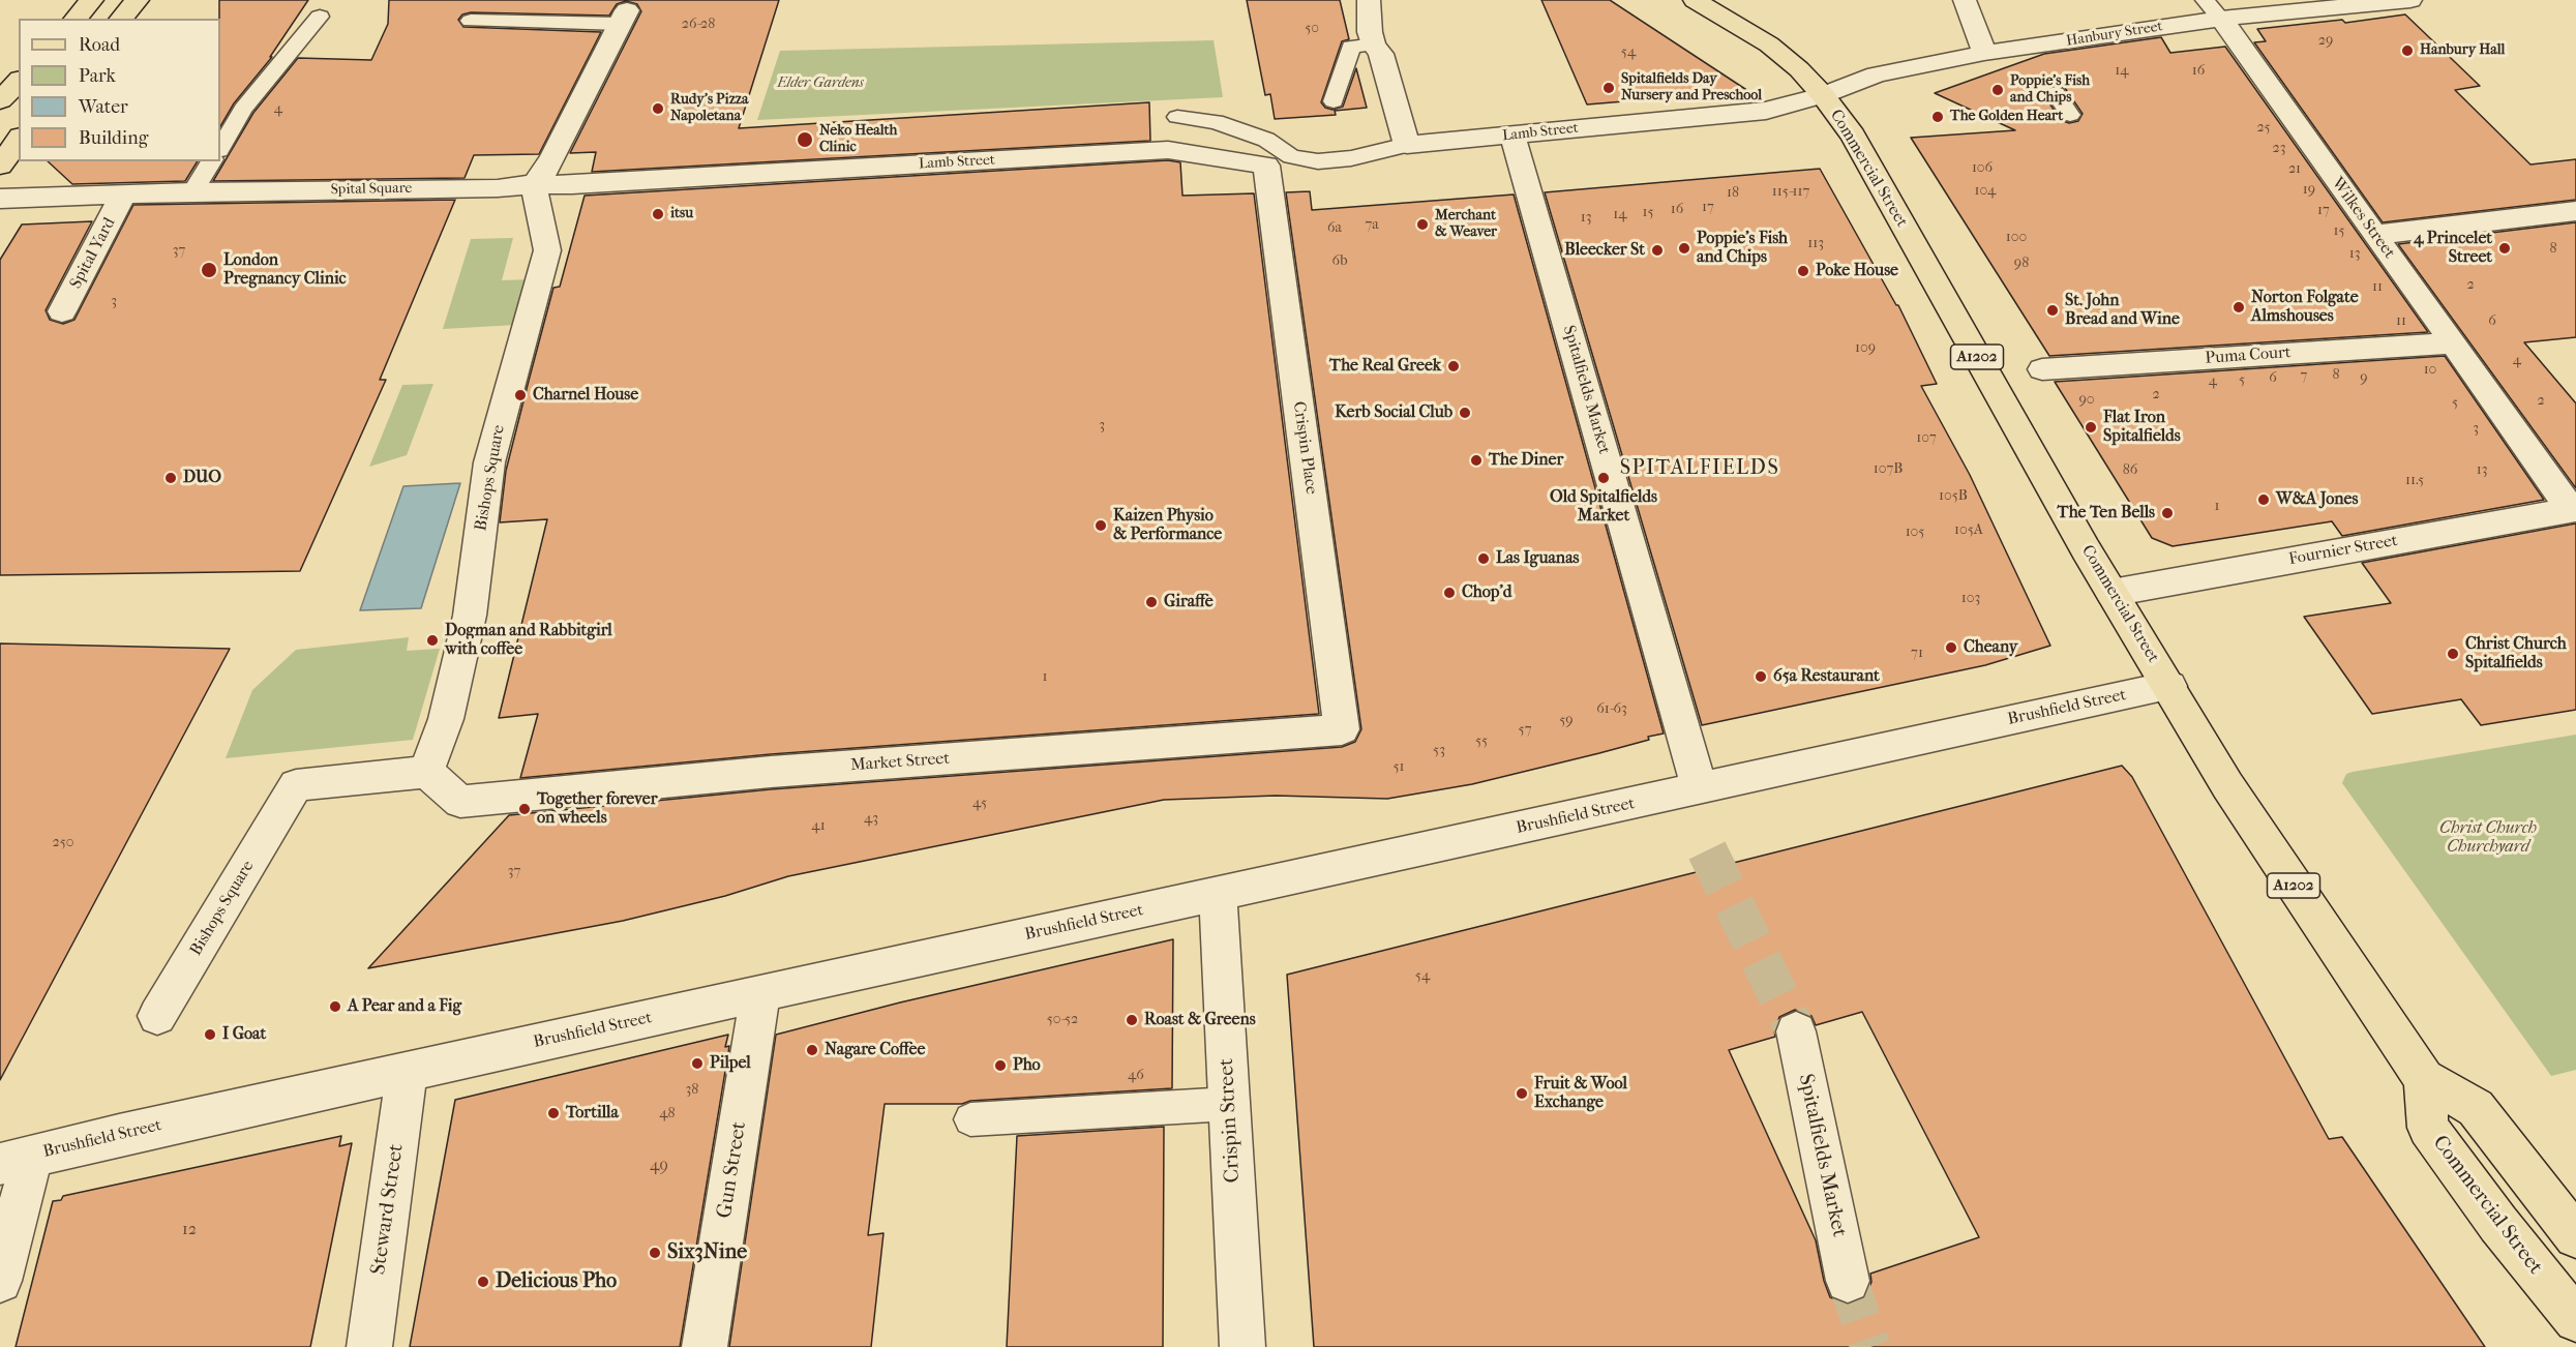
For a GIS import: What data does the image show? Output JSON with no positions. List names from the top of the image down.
{
  "streets": {
    "main road": ["Commercial Street", "A1202"],
    "street": [
      "Hanbury Street",
      "Lamb Street",
      "Spital Square",
      "Wilkes Street",
      "Spital Yard",
      "Puma Court",
      "Spitalfields Market",
      "Crispin Place",
      "Bishops Square",
      "Fournier Street",
      "Brushfield Street",
      "Market Street",
      "Crispin Street",
      "Gun Street",
      "Steward Street"
    ]
  },
  "crossings": [
    ["Hanbury Street", "Lamb Street"],
    ["Hanbury Street", "Commercial Street"],
    ["Hanbury Street", "Wilkes Street"],
    ["Lamb Street", "Commercial Street"],
    ["Lamb Street", "Spital Square"],
    ["Lamb Street", "Spitalfields Market"],
    ["Lamb Street", "Crispin Place"],
    ["Lamb Street", "Bishops Square"],
    ["Commercial Street", "Fournier Street"],
    ["Commercial Street", "Brushfield Street"],
    ["Spital Square", "Spital Yard"],
    ["Spital Square", "Bishops Square"],
    ["Wilkes Street", "Puma Court"],
    ["Wilkes Street", "Fournier Street"],
    ["Spitalfields Market", "Brushfield Street"],
    ["Crispin Place", "Market Street"],
    ["Bishops Square", "Market Street"],
    ["Brushfield Street", "Crispin Street"],
    ["Brushfield Street", "Gun Street"],
    ["Brushfield Street", "Steward Street"]
  ],
  "districts": ["SPITALFIELDS"],
  "parks": ["Elder Gardens", "Christ Church Churchyard"],
  "places": [
    "Hanbury Hall",
    "Spitalfields Day Nursery and Preschool",
    "Poppie’s Fish and Chips",
    "Rudy's Pizza Napoletana",
    "The Golden Heart",
    "Neko Health Clinic",
    "itsu",
    "Merchant & Weaver",
    "Poppie's Fish and Chips",
    "4 Princelet Street",
    "Bleecker St",
    "London Pregnancy Clinic",
    "Poke House",
    "Norton Folgate Almshouses",
    "St. John Bread and Wine",
    "The Real Greek",
    "Charnel House",
    "Kerb Social Club",
    "Flat Iron Spitalfields",
    "The Diner",
    "DUO",
    "Old Spitalfields Market",
    "W&A Jones",
    "The Ten Bells",
    "Kaizen Physio & Performance",
    "Las Iguanas",
    "Chop'd",
    "Giraffe",
    "Dogman and Rabbitgirl with coffee",
    "Cheany",
    "Christ Church Spitalfields",
    "65a Restaurant",
    "Together forever on wheels",
    "A Pear and a Fig",
    "Roast & Greens",
    "I Goat",
    "Nagare Coffee",
    "Pilpel",
    "Pho",
    "Fruit & Wool Exchange",
    "Tortilla",
    "Six3Nine",
    "Delicious Pho"
  ],
  "house_numbers": [
    "26-28",
    "50",
    "29",
    "54",
    "14",
    "16",
    "4",
    "25",
    "23",
    "106",
    "21",
    "19",
    "104",
    "115-117",
    "18",
    "17",
    "16",
    "17",
    "15",
    "14",
    "13",
    "7a",
    "6a",
    "15",
    "100",
    "113",
    "8",
    "37",
    "13",
    "6b",
    "98",
    "2",
    "11",
    "3",
    "11",
    "6",
    "109",
    "4",
    "10",
    "8",
    "7",
    "6",
    "9",
    "5",
    "4",
    "2",
    "90",
    "2",
    "5",
    "3",
    "3",
    "107",
    "107B",
    "86",
    "13",
    "11.5",
    "105B",
    "1",
    "105A",
    "105",
    "103",
    "71",
    "1",
    "61-63",
    "59",
    "57",
    "55",
    "53",
    "51",
    "45",
    "43",
    "41",
    "250",
    "37",
    "54",
    "50-52",
    "46",
    "38",
    "48",
    "49",
    "12"
  ],
  "legend": [
    "Road",
    "Park",
    "Water",
    "Building"
  ]
}
